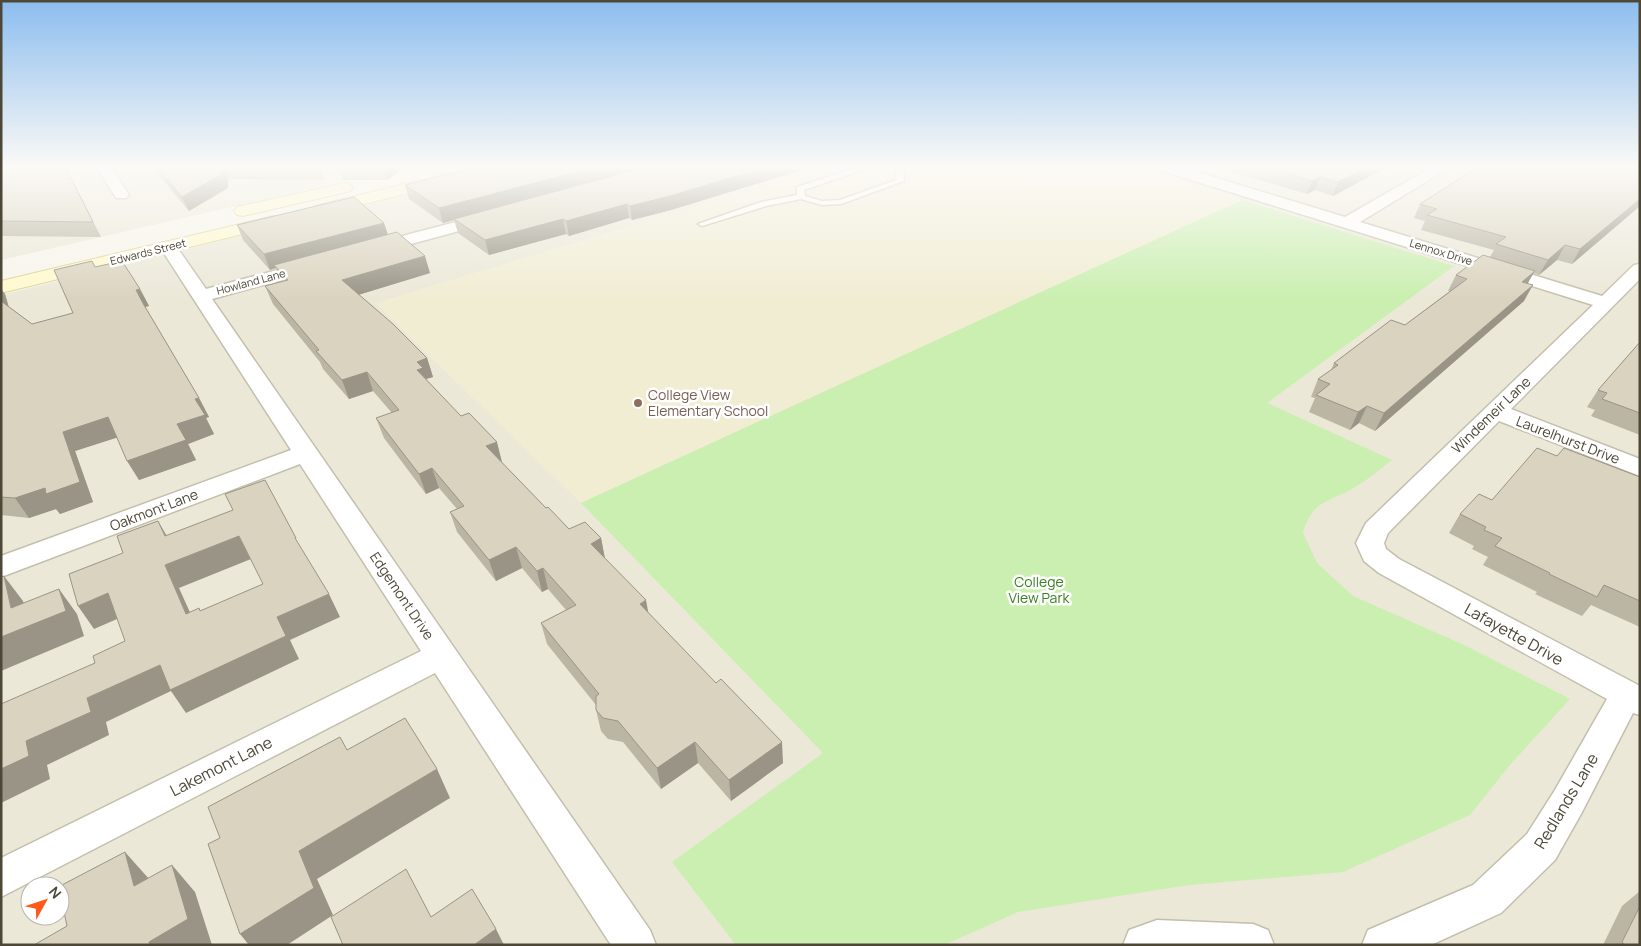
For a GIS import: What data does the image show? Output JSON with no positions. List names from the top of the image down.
{
  "streets": {
    "main road": ["Edwards Street"],
    "street": [
      "Lennox Drive",
      "Howland Lane",
      "Windemeir Lane",
      "Laurelhurst Drive",
      "Oakmont Lane",
      "Edgemont Drive",
      "Lafayette Drive",
      "Lakemont Lane",
      "Redlands Lane"
    ]
  },
  "crossings": [
    ["Edwards Street", "Edgemont Drive"],
    ["Lennox Drive", "Windemeir Lane"],
    ["Howland Lane", "Edgemont Drive"],
    ["Windemeir Lane", "Laurelhurst Drive"],
    ["Windemeir Lane", "Lafayette Drive"],
    ["Oakmont Lane", "Edgemont Drive"],
    ["Edgemont Drive", "Lakemont Lane"],
    ["Lafayette Drive", "Redlands Lane"]
  ],
  "parks": ["College View Park"],
  "places": ["College View Elementary School"],
  "north": "top right"
}
